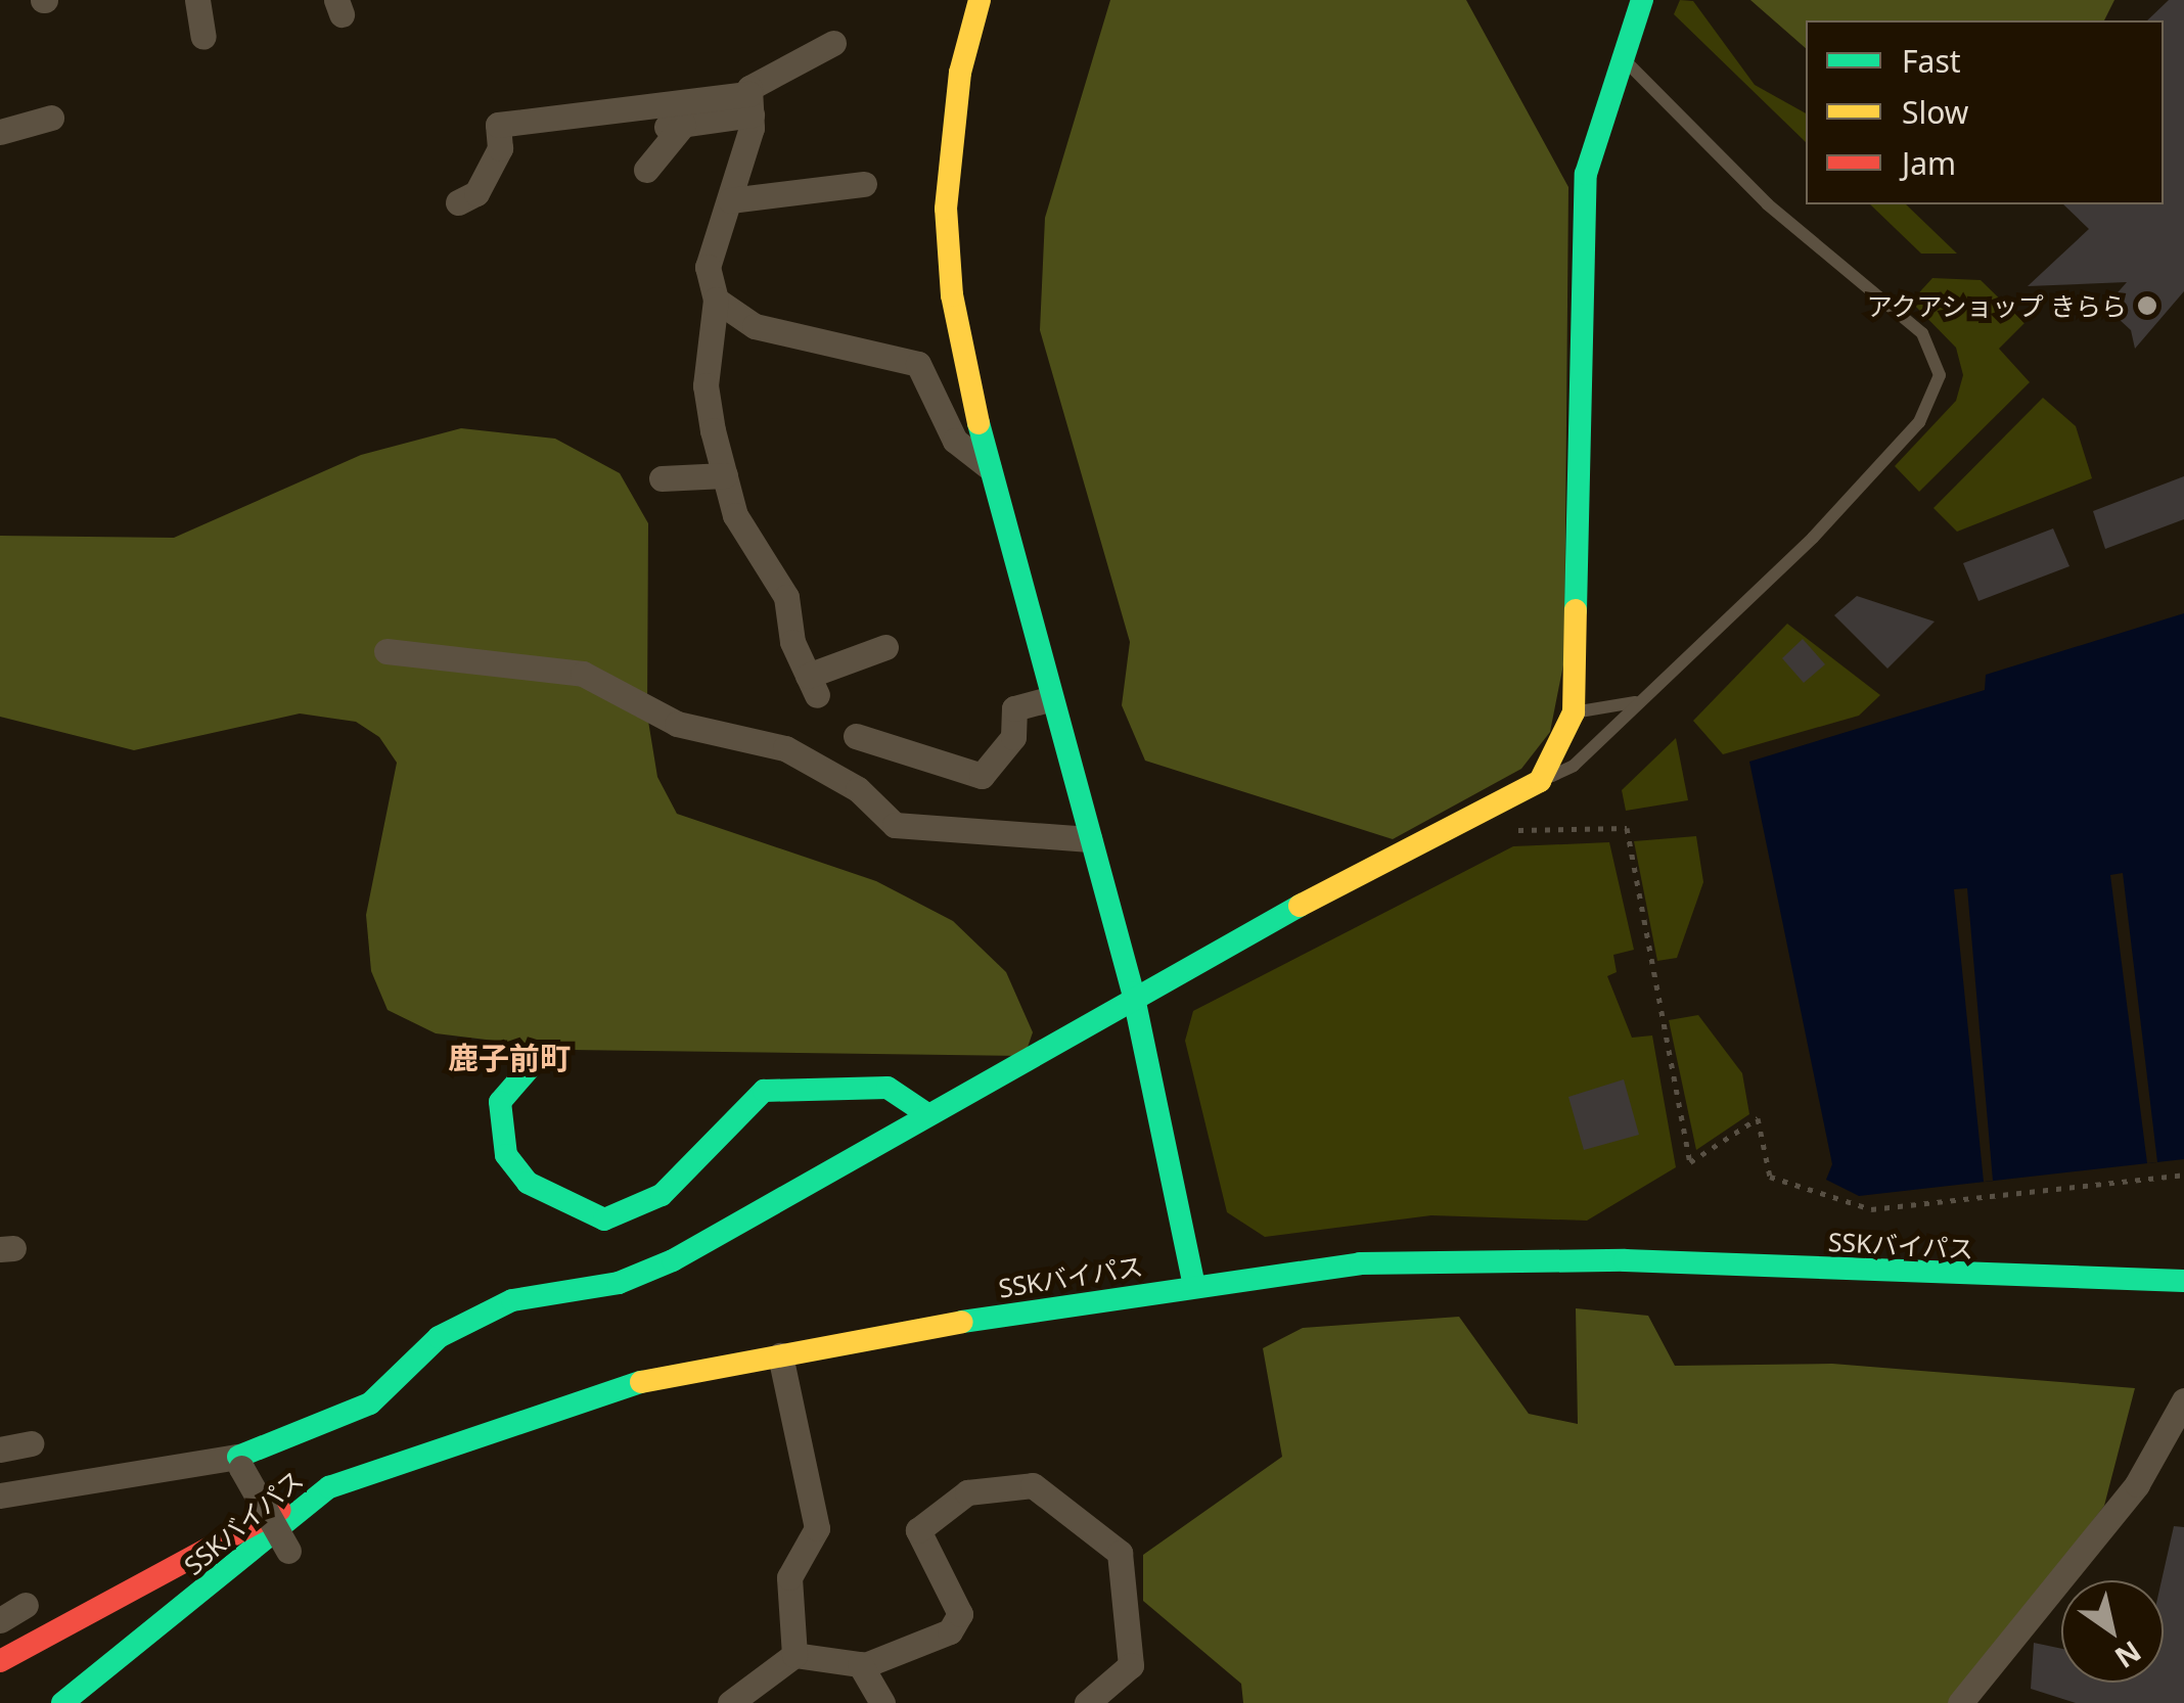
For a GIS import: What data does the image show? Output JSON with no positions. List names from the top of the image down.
{
  "streets": {
    "street": ["SSKバイパス"]
  },
  "districts": ["鹿子前町"],
  "places": ["アクアショップ きらら"],
  "legend": ["Fast", "Slow", "Jam"],
  "north": "bottom right"
}
